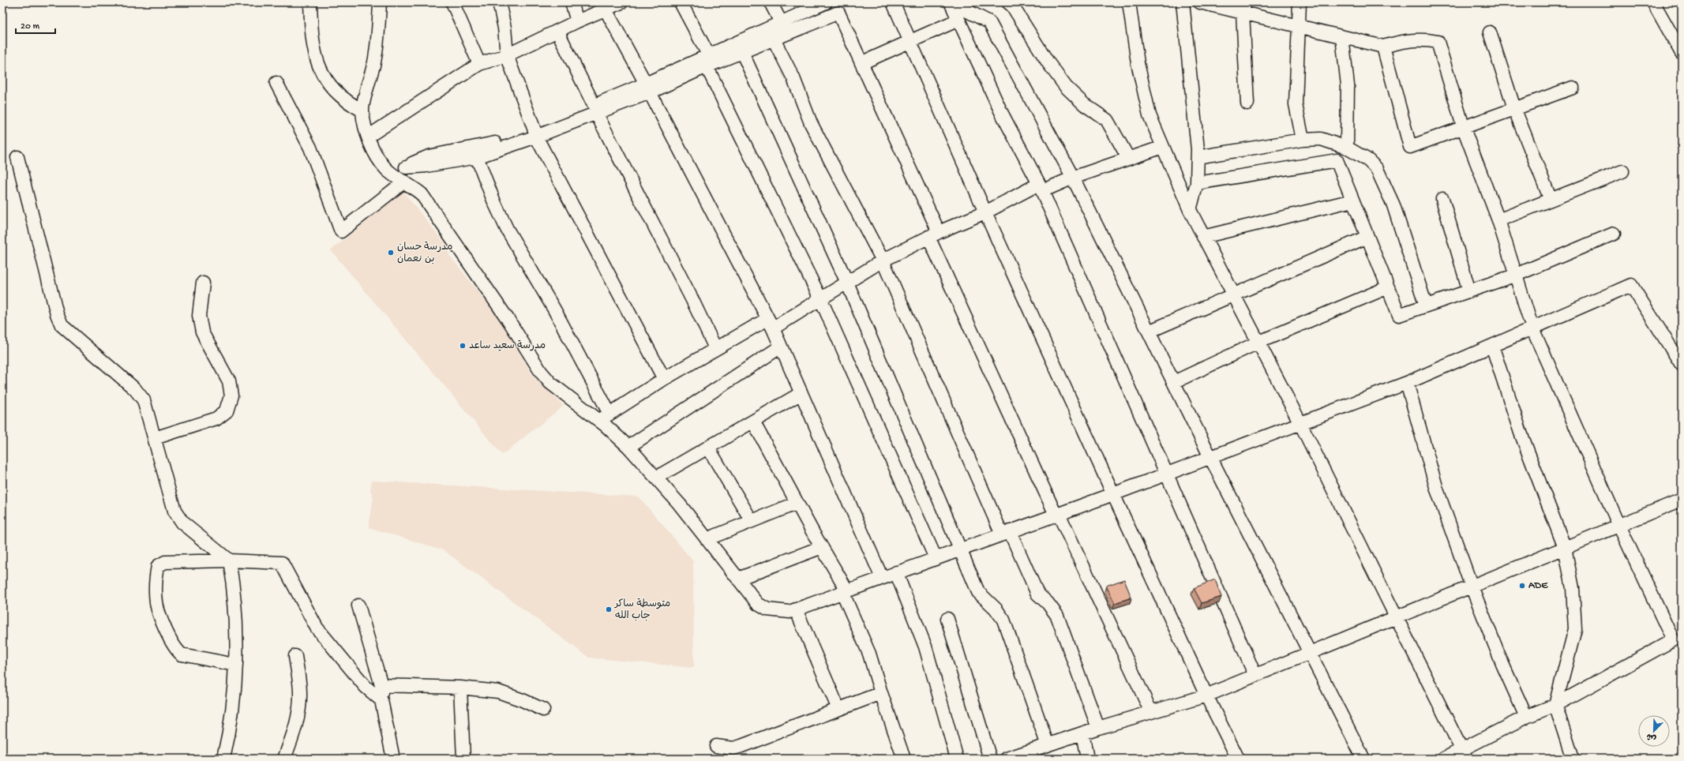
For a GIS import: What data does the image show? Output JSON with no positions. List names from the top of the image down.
{
  "places": [
    "مدرسة حسان بن نعمان",
    "مدرسة سعيد ساعد",
    "ADE",
    "متوسطة ساكر جاب الله"
  ],
  "scale_bar": "20 m",
  "north": "bottom left"
}
